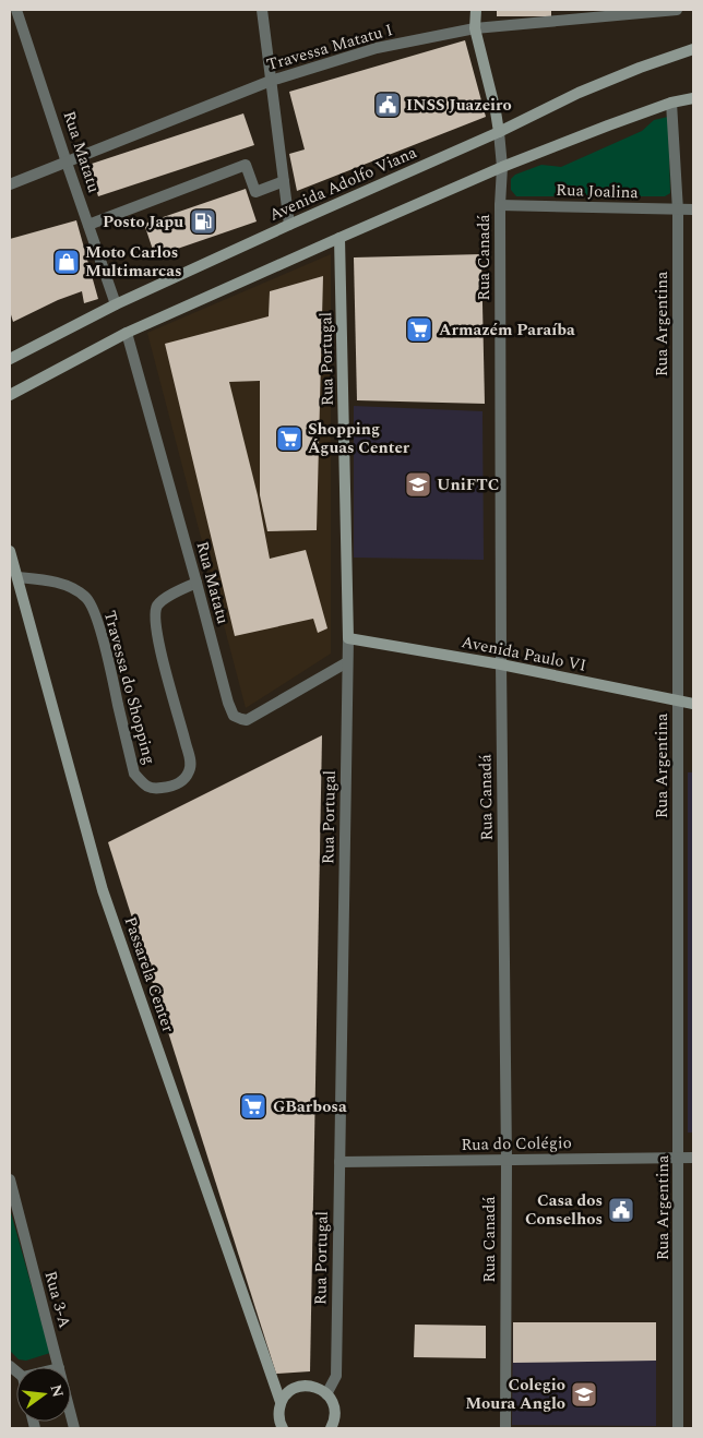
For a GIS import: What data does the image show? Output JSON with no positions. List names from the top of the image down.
{
  "streets": {
    "street": [
      "Travessa Matatu I",
      "Rua Matatu",
      "Avenida Adolfo Viana",
      "Rua Joalina",
      "Rua Canadá",
      "Rua Argentina",
      "Rua Portugal",
      "Avenida Paulo VI",
      "Travessa do Shopping",
      "Passarela Center",
      "Rua do Colégio",
      "Rua 3-A"
    ]
  },
  "crossings": [
    ["Travessa Matatu I", "Rua Matatu"],
    ["Rua Matatu", "Avenida Adolfo Viana"],
    ["Rua Matatu", "Rua Portugal"],
    ["Rua Matatu", "Travessa do Shopping"],
    ["Avenida Adolfo Viana", "Rua Canadá"],
    ["Rua Joalina", "Rua Canadá"],
    ["Rua Joalina", "Rua Argentina"],
    ["Rua Canadá", "Avenida Paulo VI"],
    ["Rua Canadá", "Rua do Colégio"],
    ["Rua Argentina", "Avenida Paulo VI"],
    ["Rua Argentina", "Rua do Colégio"],
    ["Rua Portugal", "Avenida Paulo VI"],
    ["Rua Portugal", "Rua do Colégio"],
    ["Travessa do Shopping", "Passarela Center"]
  ],
  "places": {
    "public building": ["INSS Juazeiro", "Casa dos Conselhos"],
    "fuel station": ["Posto Japu"],
    "shop": ["Moto Carlos Multimarcas"],
    "supermarket": ["Armazém Paraíba", "Shopping Águas Center", "GBarbosa"],
    "school or university": ["UniFTC", "Colegio Moura Anglo"]
  },
  "north": "right"
}
